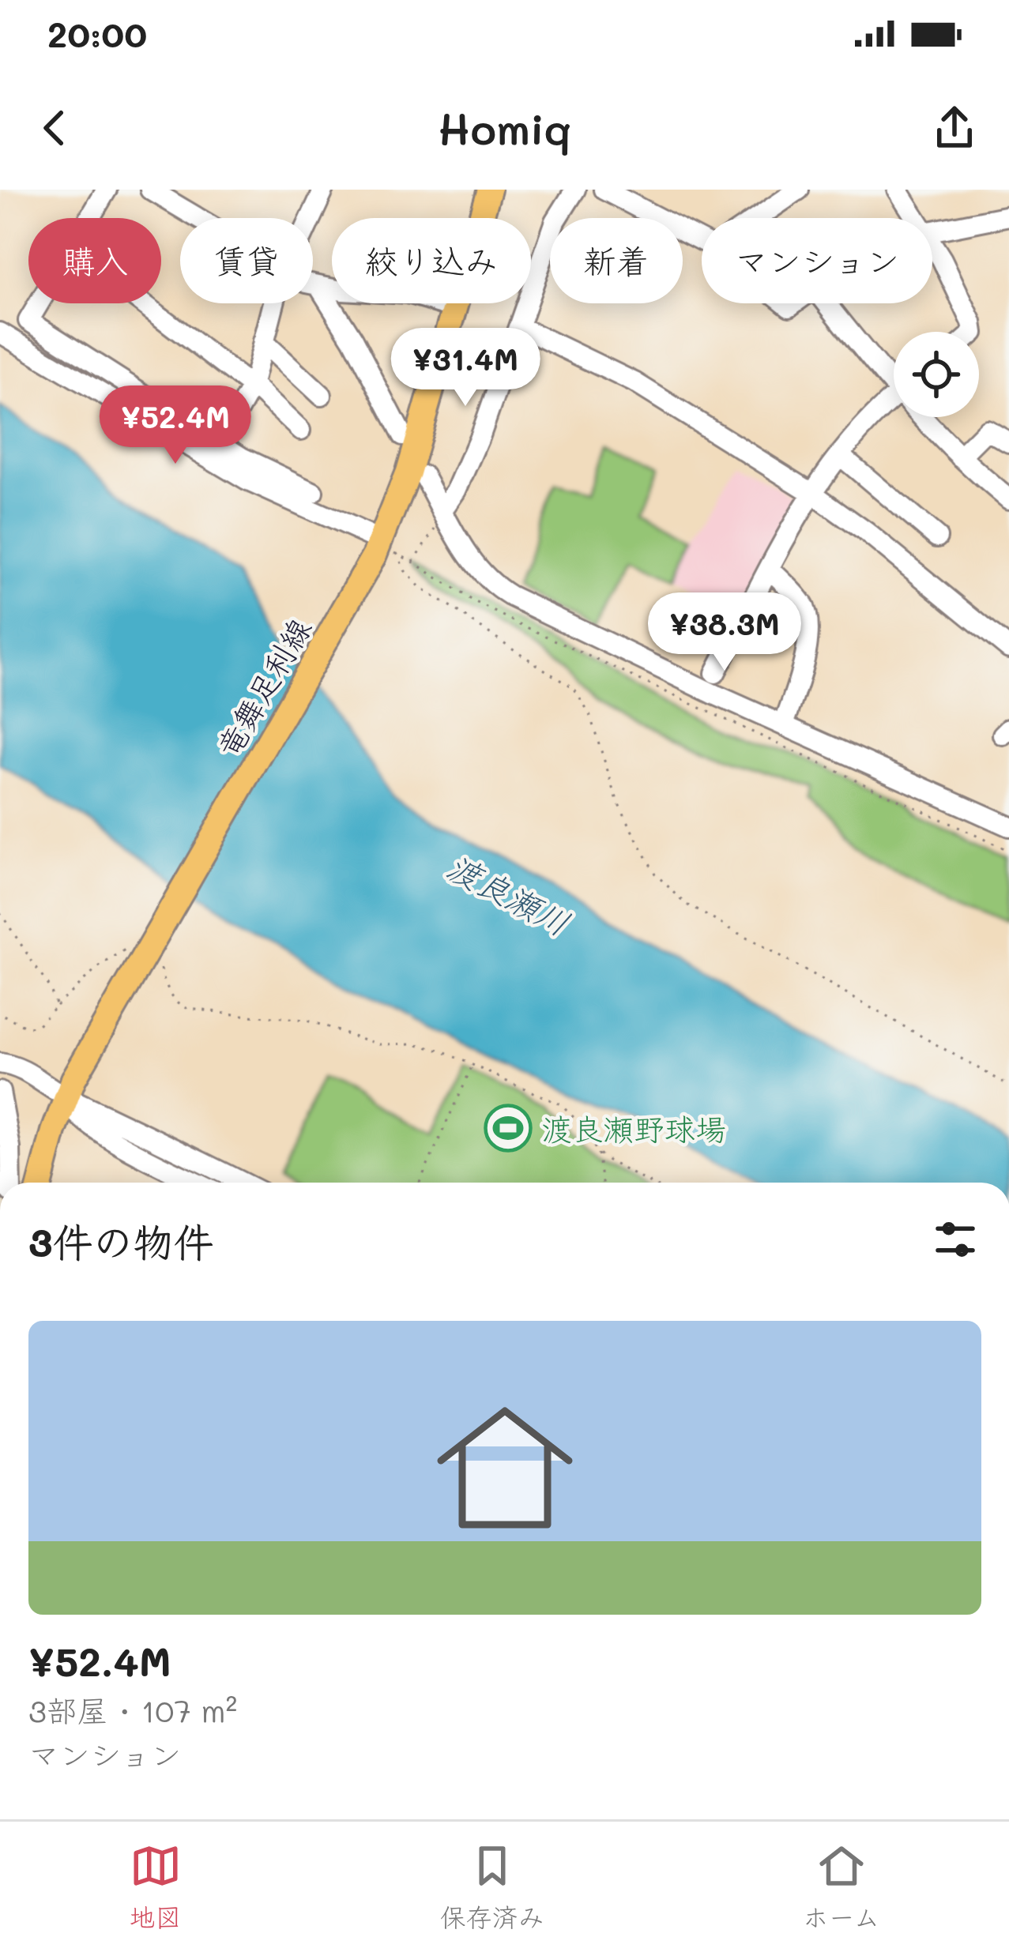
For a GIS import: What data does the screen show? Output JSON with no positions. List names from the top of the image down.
{
  "streets": {
    "main road": ["竜舞足利線"]
  },
  "water": ["渡良瀬川"],
  "places": {
    "sports": ["渡良瀬野球場"]
  },
  "page": {
    "status": "20:00",
    "header": "Homiq",
    "chip": [
      "購入",
      "賃貸",
      "絞り込み",
      "新着",
      "マンション"
    ],
    "price": ["¥31.4M", "¥52.4M", "¥38.3M"],
    "heading": "3件の物件",
    "list": [
      {
        "name": "¥52.4M",
        "note": "3部屋 · 107 m² · マンション"
      }
    ],
    "tabs": ["地図", "保存済み", "ホーム"]
  }
}
